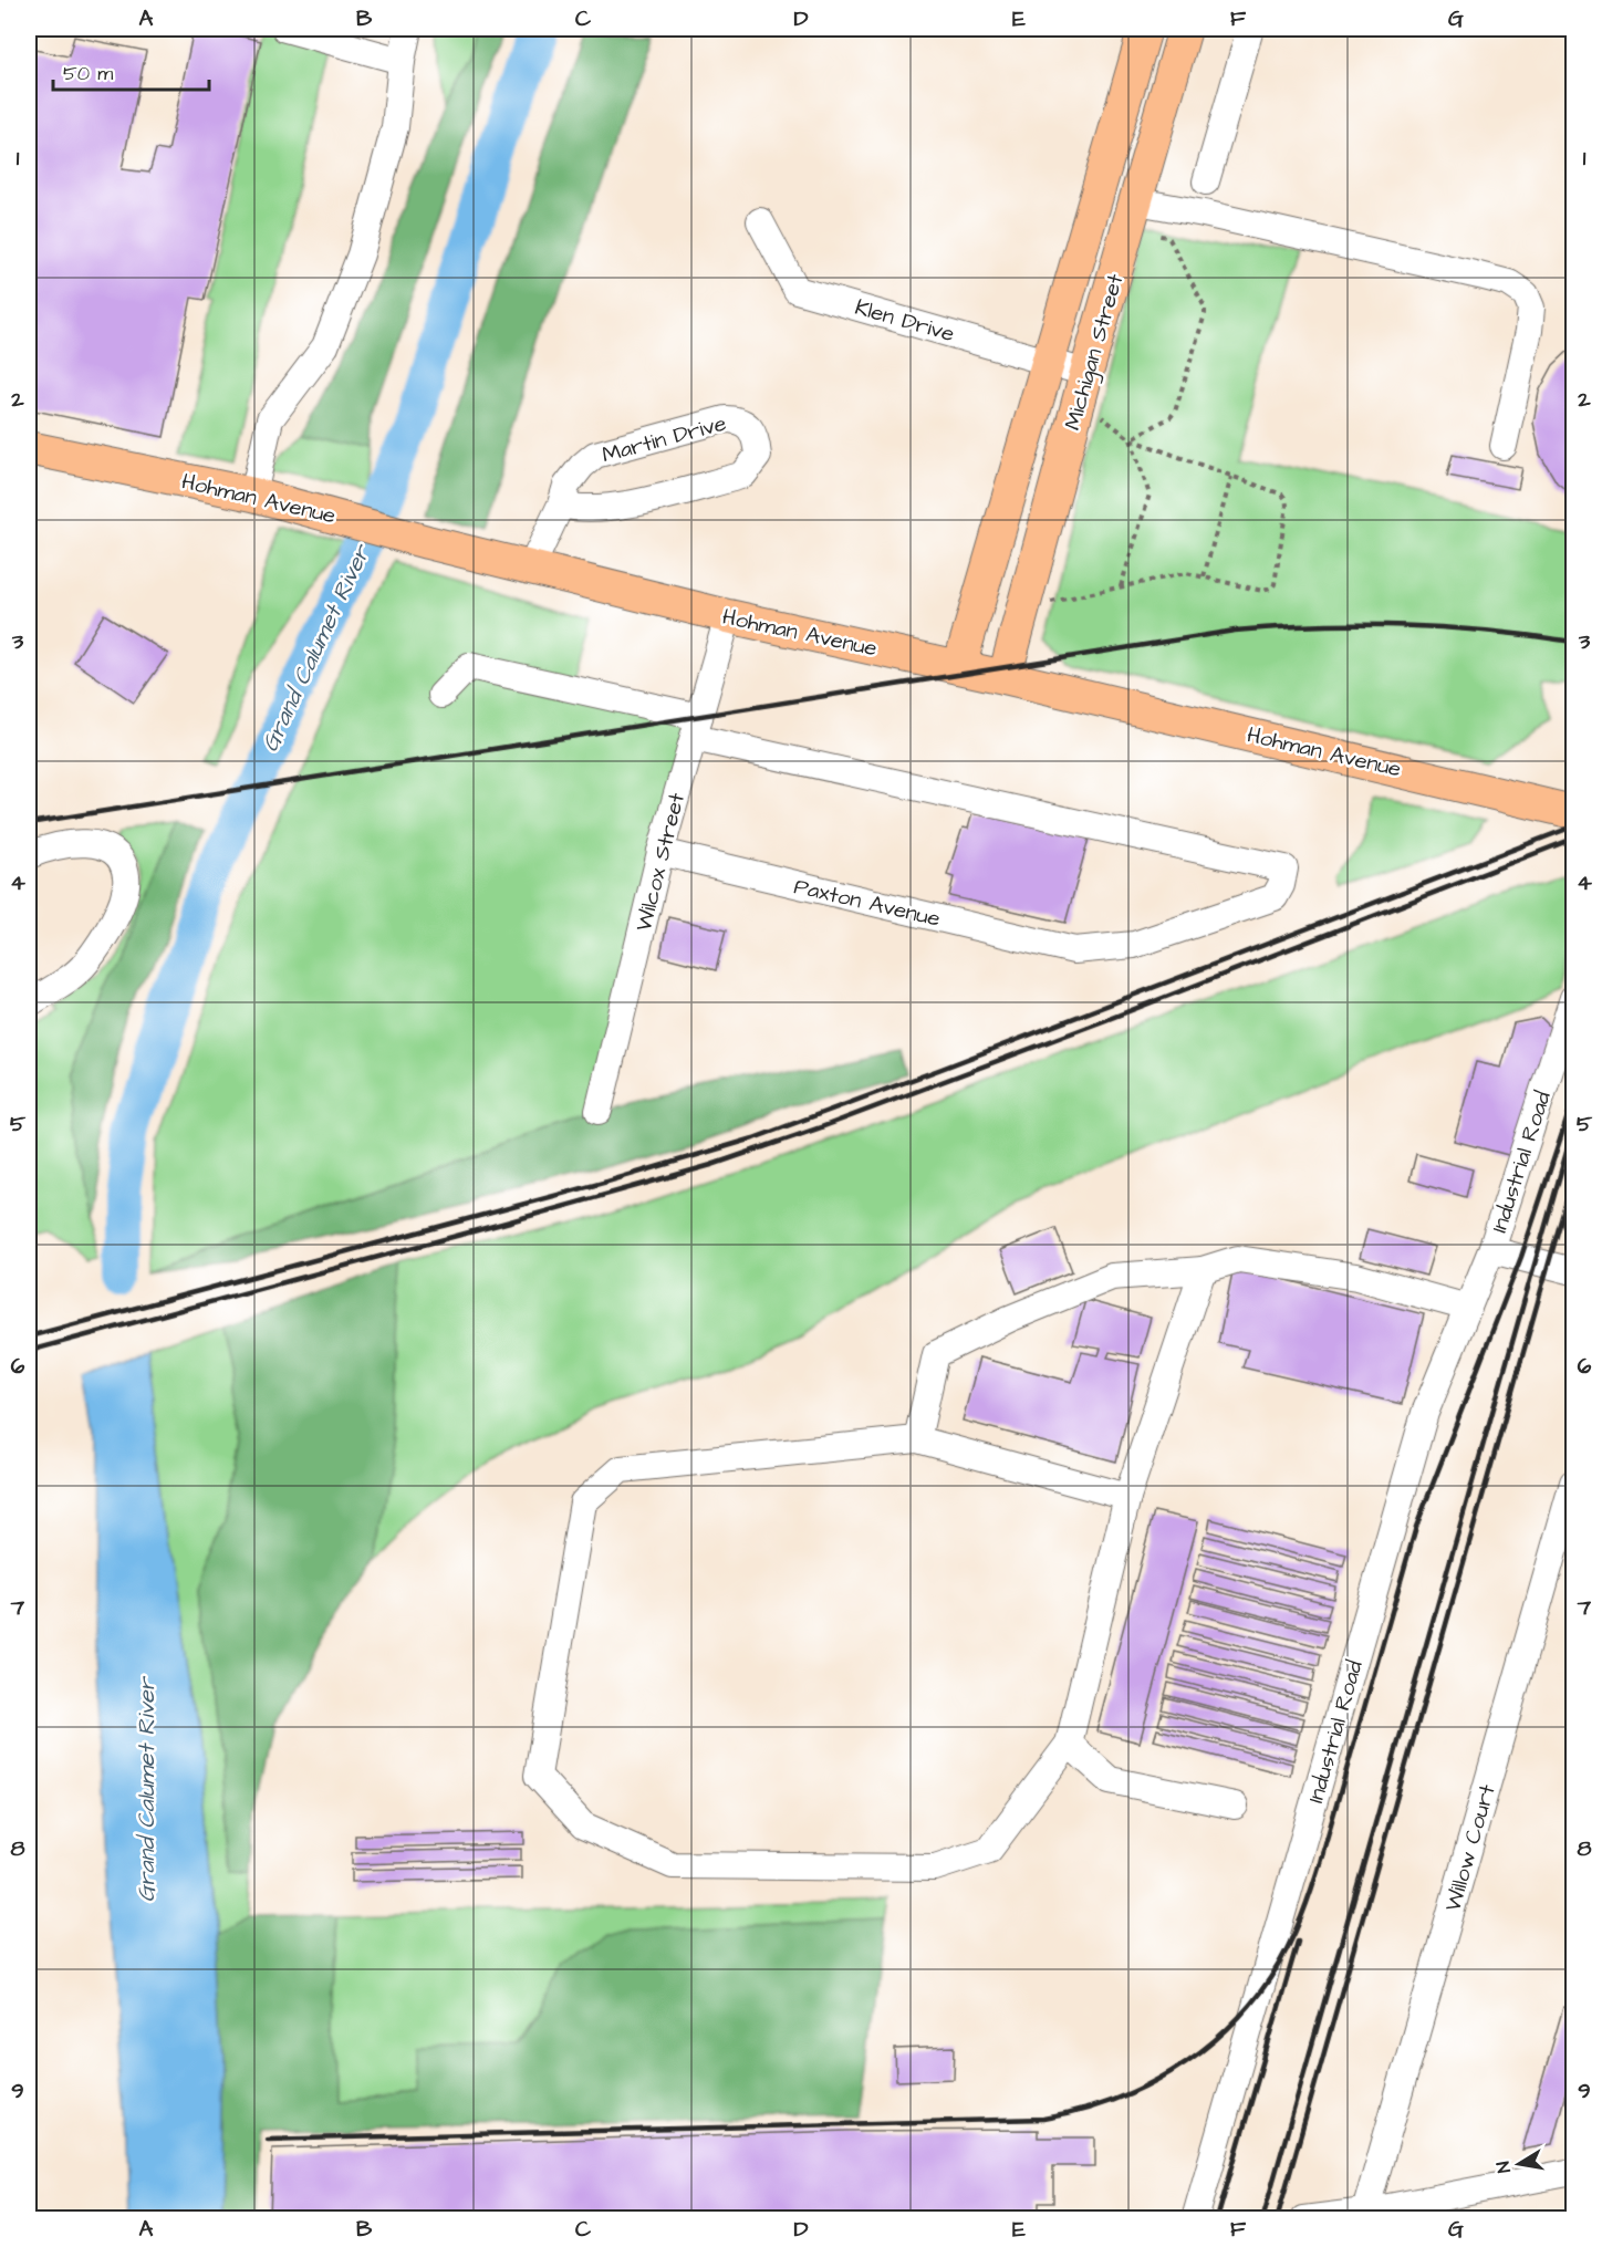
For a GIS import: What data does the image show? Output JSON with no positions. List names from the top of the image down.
{
  "streets": {
    "main road": ["Michigan Street", "Hohman Avenue"],
    "street": [
      "Klen Drive",
      "Martin Drive",
      "Wilcox Street",
      "Paxton Avenue",
      "Industrial Road",
      "Willow Court"
    ]
  },
  "crossings": [
    ["Klen Drive", "Michigan Street"],
    ["Michigan Street", "Hohman Avenue"],
    ["Martin Drive", "Hohman Avenue"],
    ["Hohman Avenue", "Wilcox Street"],
    ["Wilcox Street", "Paxton Avenue"]
  ],
  "water": ["Grand Calumet River"],
  "scale_bar": "50 m",
  "north": "left",
  "grid": {
    "columns": [
      "A",
      "B",
      "C",
      "D",
      "E",
      "F",
      "G"
    ],
    "rows": [
      "1",
      "2",
      "3",
      "4",
      "5",
      "6",
      "7",
      "8",
      "9"
    ]
  }
}
